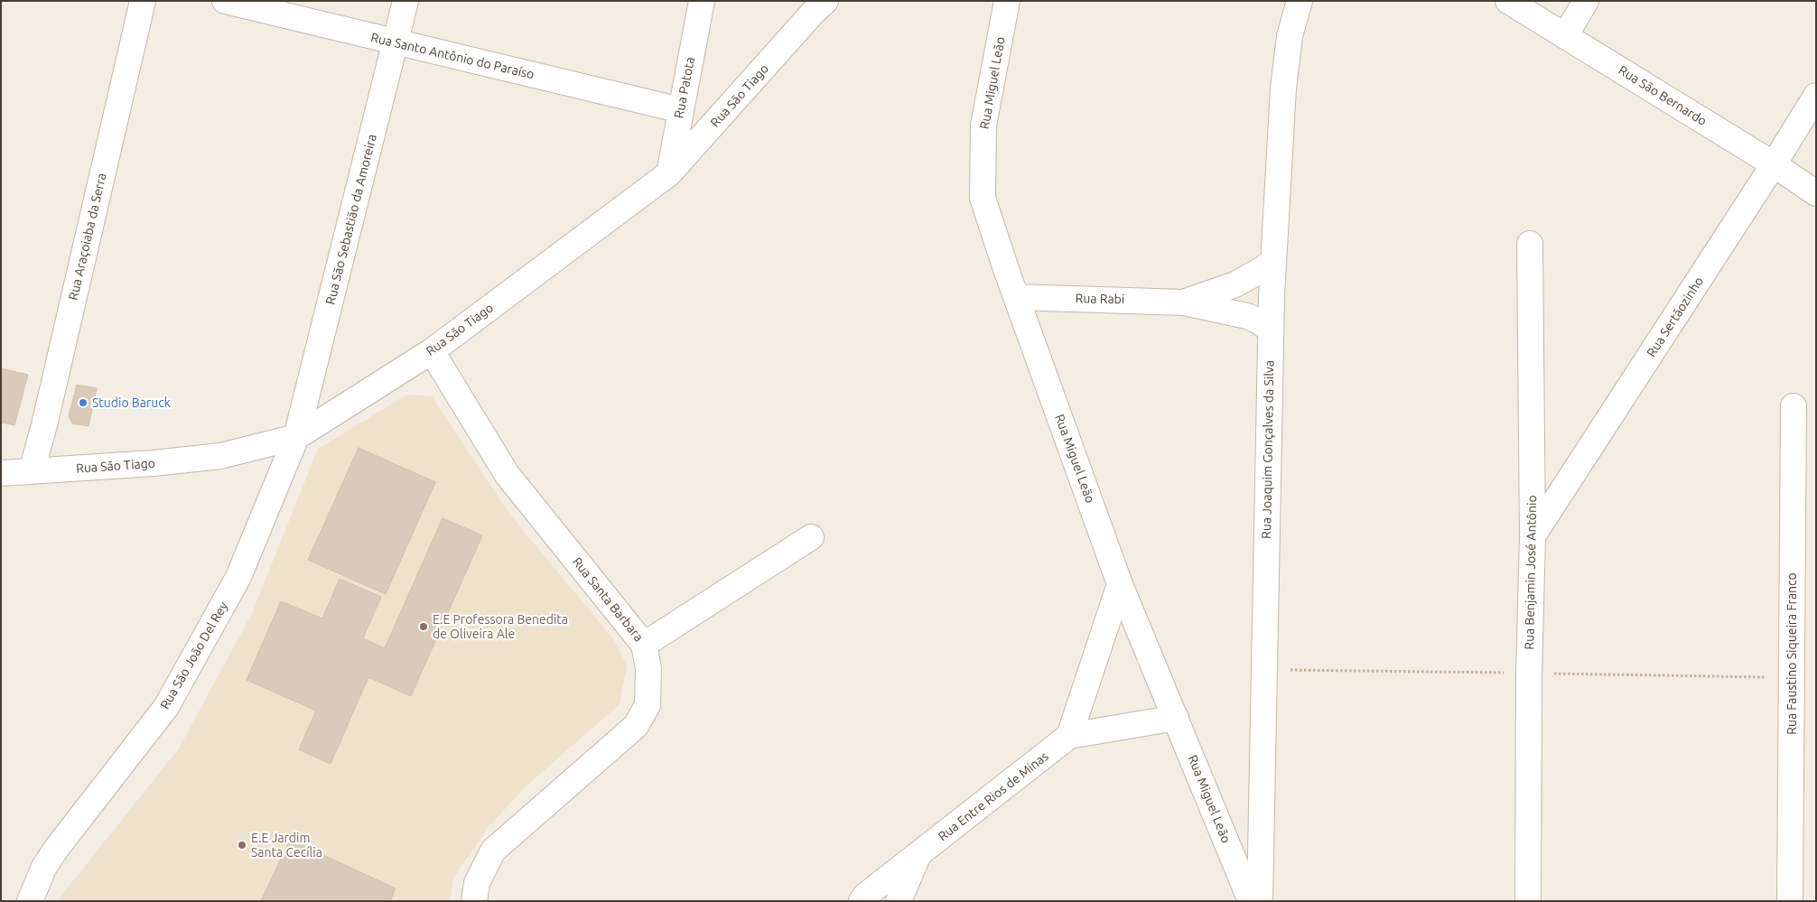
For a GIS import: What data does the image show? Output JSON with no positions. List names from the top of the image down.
{
  "streets": {
    "street": [
      "Rua Santo Antônio do Paraíso",
      "Rua Miguel Leão",
      "Rua Patota",
      "Rua São Tiago",
      "Rua São Bernardo",
      "Rua São Sebastião da Amoreira",
      "Rua Araçoiaba da Serra",
      "Rua Rabi",
      "Rua Sertãozinho",
      "Rua Joaquim Gonçalves da Silva",
      "Rua Benjamin José Antônio",
      "Rua Santa Barbara",
      "Rua Faustino Siqueira Franco",
      "Rua São João Del Rey",
      "Rua Entre Rios de Minas"
    ]
  },
  "crossings": [
    ["Rua Santo Antônio do Paraíso", "Rua Patota"],
    ["Rua Santo Antônio do Paraíso", "Rua São Sebastião da Amoreira"],
    ["Rua Miguel Leão", "Rua Rabi"],
    ["Rua Miguel Leão", "Rua Entre Rios de Minas"],
    ["Rua Patota", "Rua São Tiago"],
    ["Rua São Tiago", "Rua São Sebastião da Amoreira"],
    ["Rua São Tiago", "Rua Araçoiaba da Serra"],
    ["Rua São Tiago", "Rua Santa Barbara"],
    ["Rua São Tiago", "Rua São João Del Rey"],
    ["Rua São Bernardo", "Rua Sertãozinho"],
    ["Rua São Sebastião da Amoreira", "Rua São João Del Rey"],
    ["Rua Rabi", "Rua Joaquim Gonçalves da Silva"],
    ["Rua Sertãozinho", "Rua Benjamin José Antônio"]
  ],
  "places": ["Studio Baruck", "E.E Professora Benedita de Oliveira Ale", "E.E Jardim Santa Cecília"]
}
